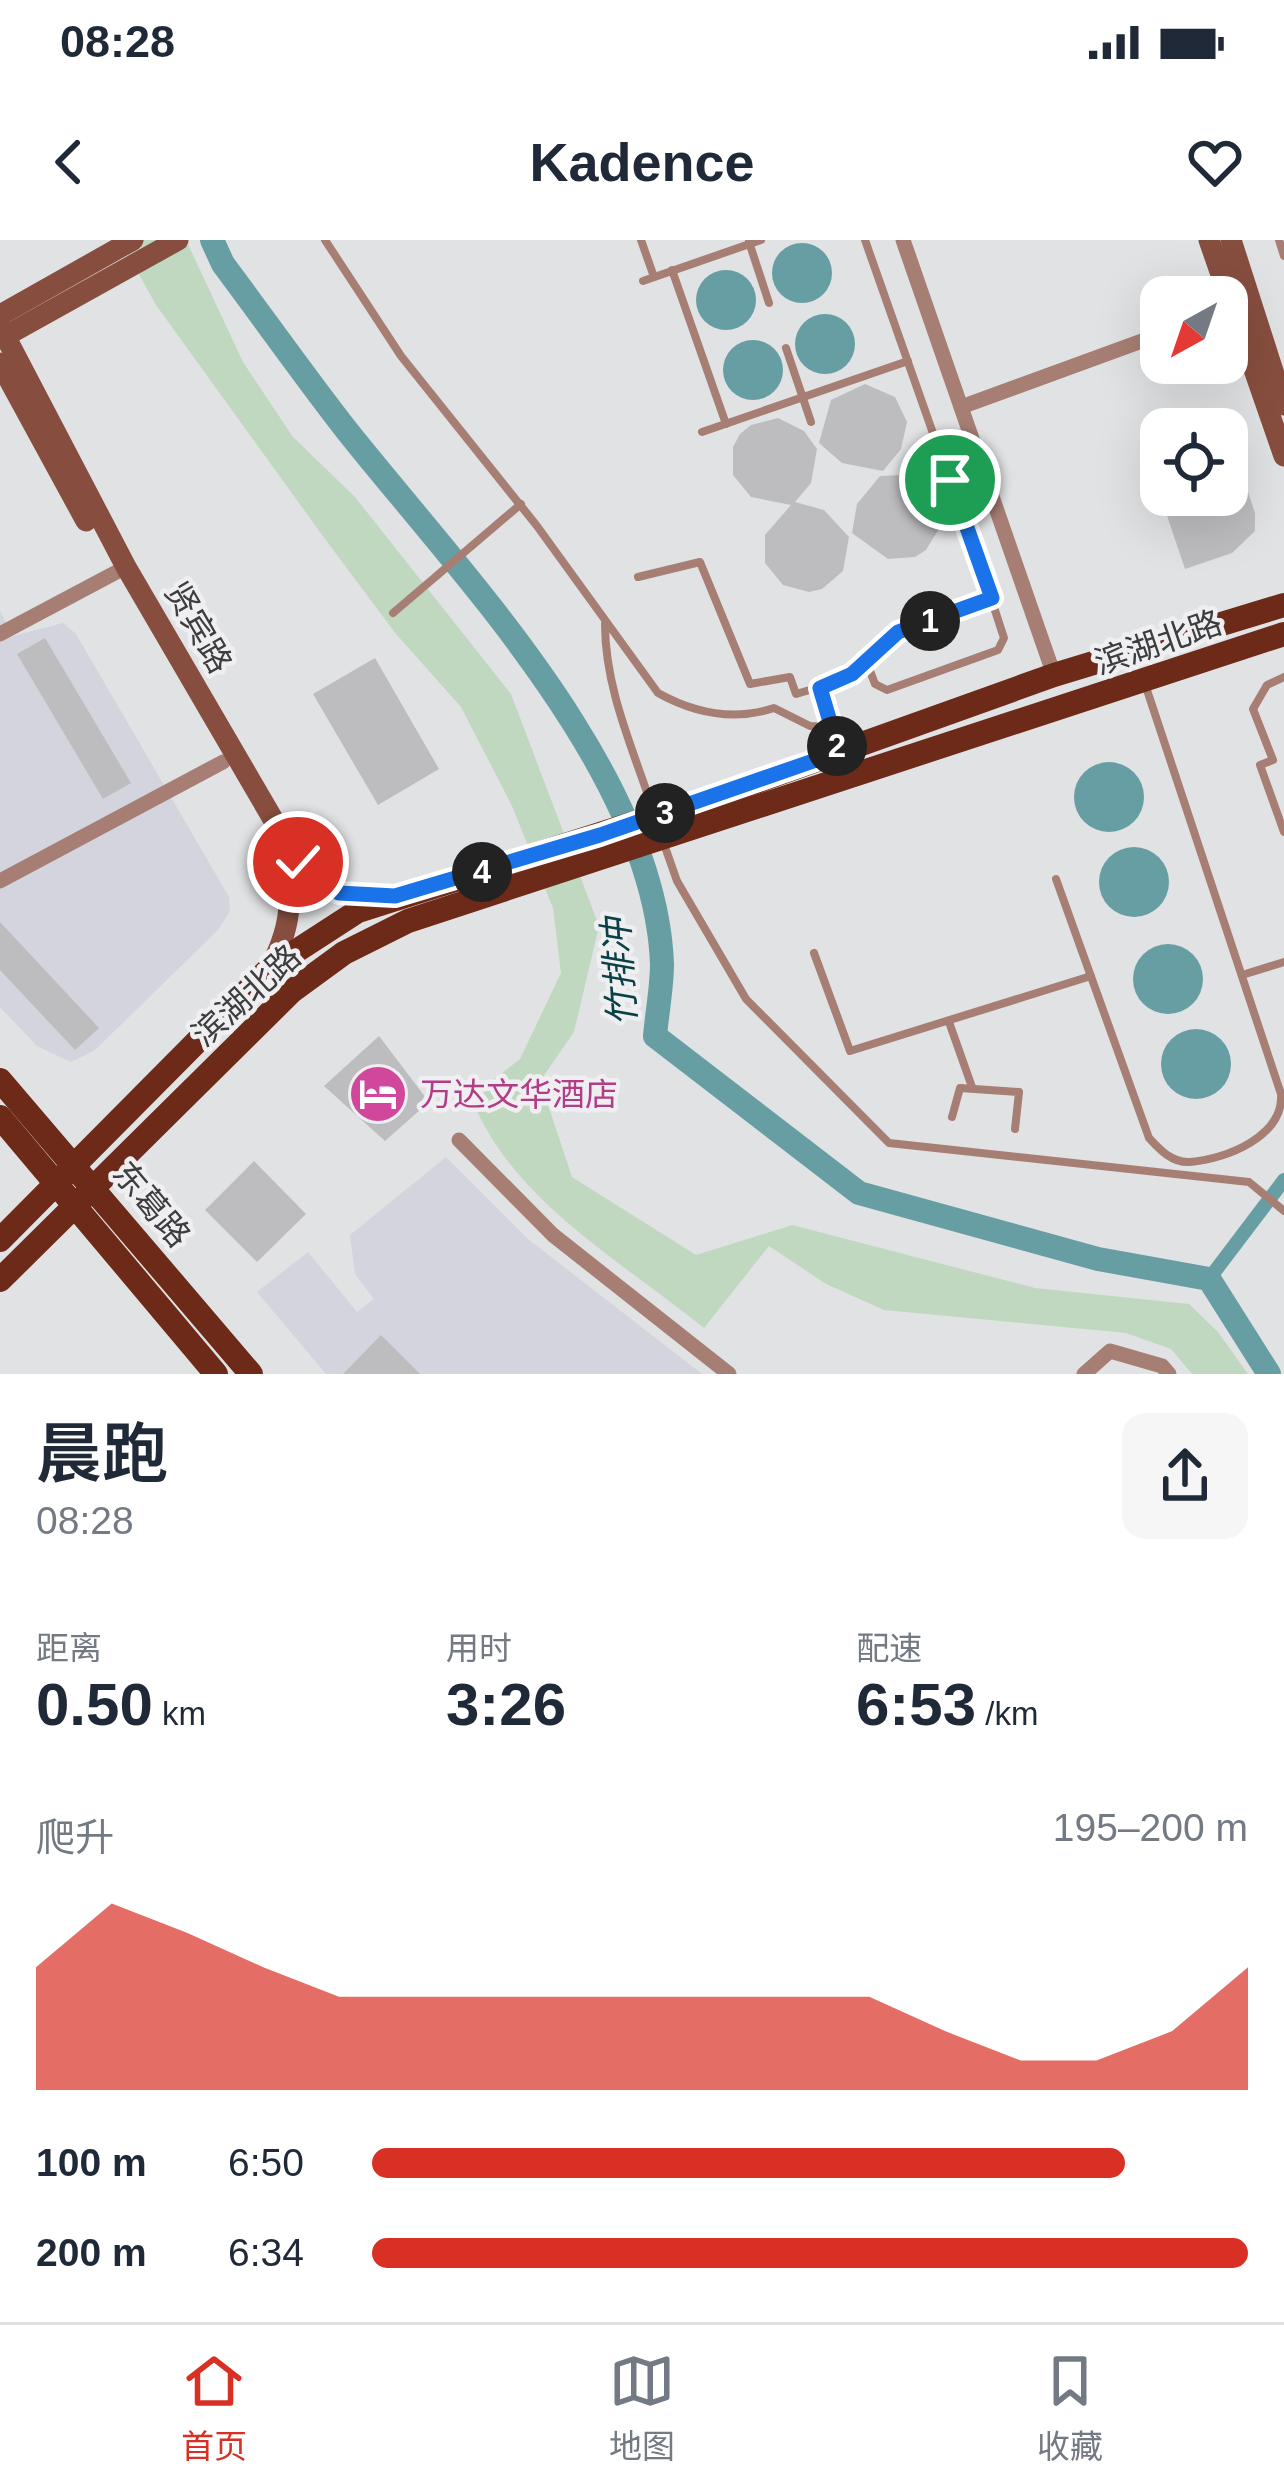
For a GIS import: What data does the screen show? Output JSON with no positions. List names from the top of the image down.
{
  "streets": {
    "main road": ["贤宾路", "滨湖北路", "东葛路"]
  },
  "crossings": [
    ["贤宾路", "滨湖北路"],
    ["滨湖北路", "东葛路"]
  ],
  "water": ["竹排冲"],
  "places": {
    "hotel": ["万达文华酒店"]
  },
  "north": "bottom left",
  "page": {
    "status": "08:28",
    "header": "Kadence",
    "pins": [
      "1",
      "2",
      "3",
      "4"
    ],
    "heading": ["晨跑", "08:28"],
    "stats": [
      ["距离", "0.50 km"],
      ["用时", "3:26"],
      ["配速", "6:53 /km"]
    ],
    "chart": ["爬升", "195–200 m"],
    "list": [
      {
        "name": "100 m",
        "note": "6:50"
      },
      {
        "name": "200 m",
        "note": "6:34"
      }
    ],
    "tabs": ["首页", "地图", "收藏"]
  }
}
